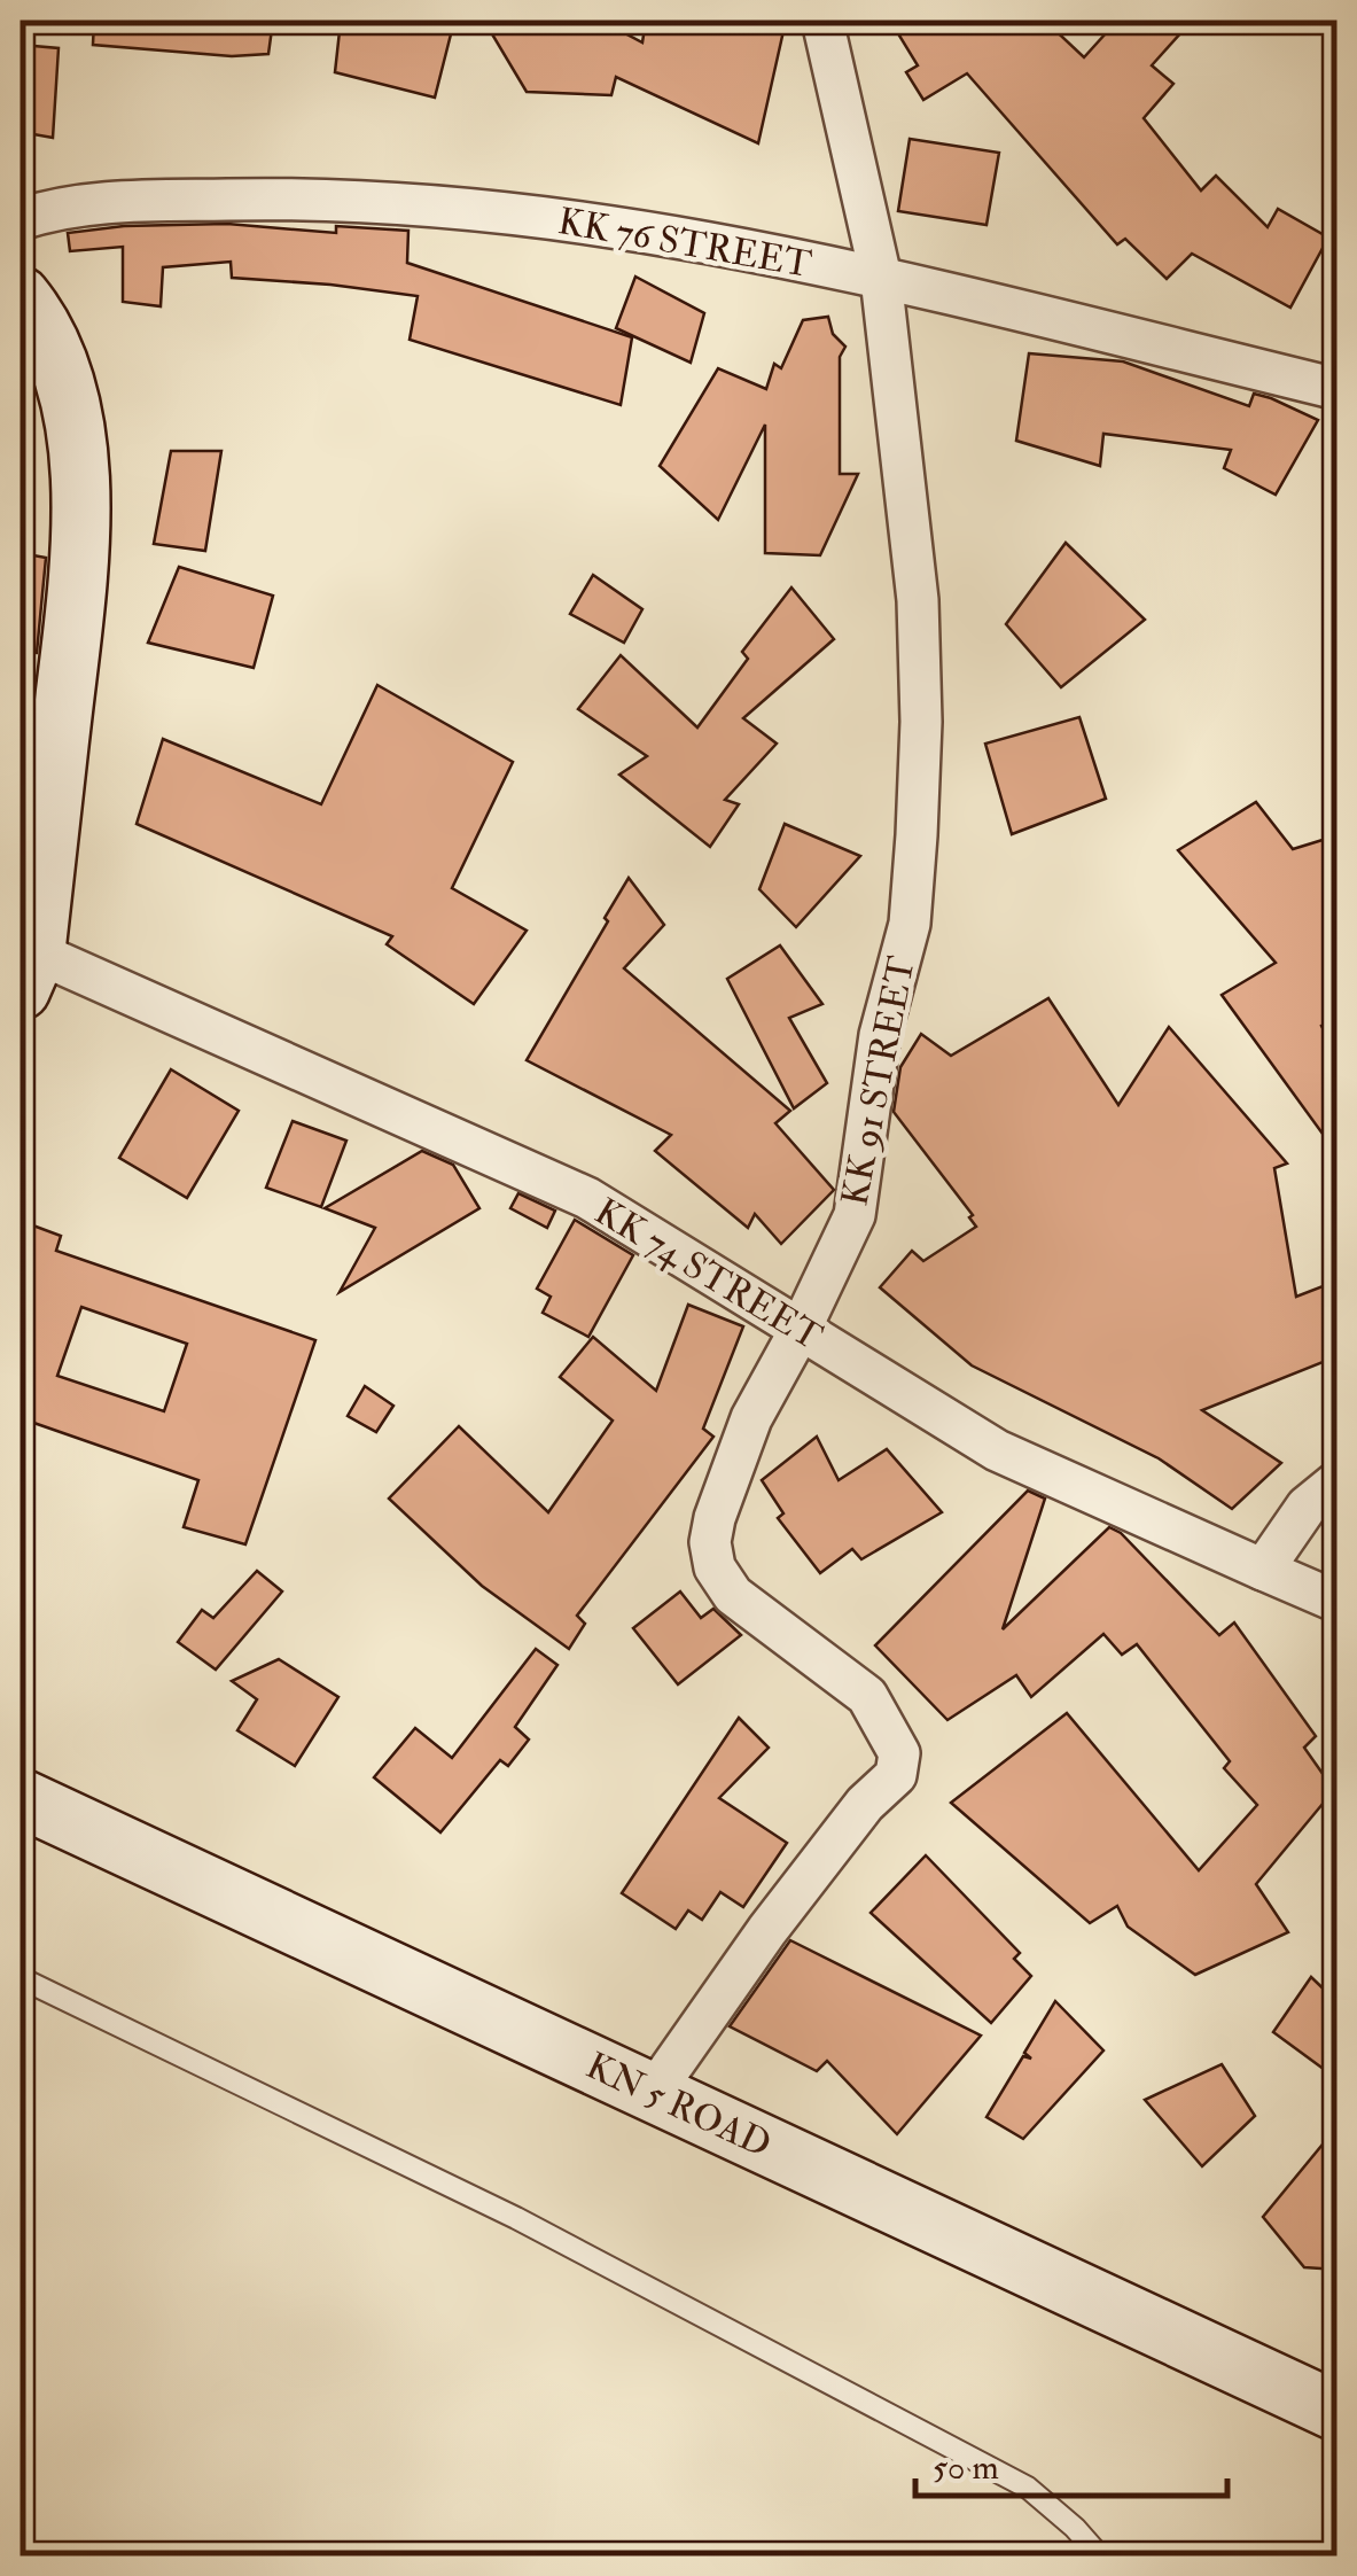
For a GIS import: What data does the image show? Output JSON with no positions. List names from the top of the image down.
{
  "streets": {
    "main road": ["KN 5 ROAD"],
    "street": ["KK 76 STREET", "KK 91 STREET", "KK 74 STREET"]
  },
  "crossings": [
    ["KK 76 STREET", "KK 91 STREET"],
    ["KK 91 STREET", "KK 74 STREET"],
    ["KK 91 STREET", "KN 5 ROAD"]
  ],
  "scale_bar": "50 m"
}
